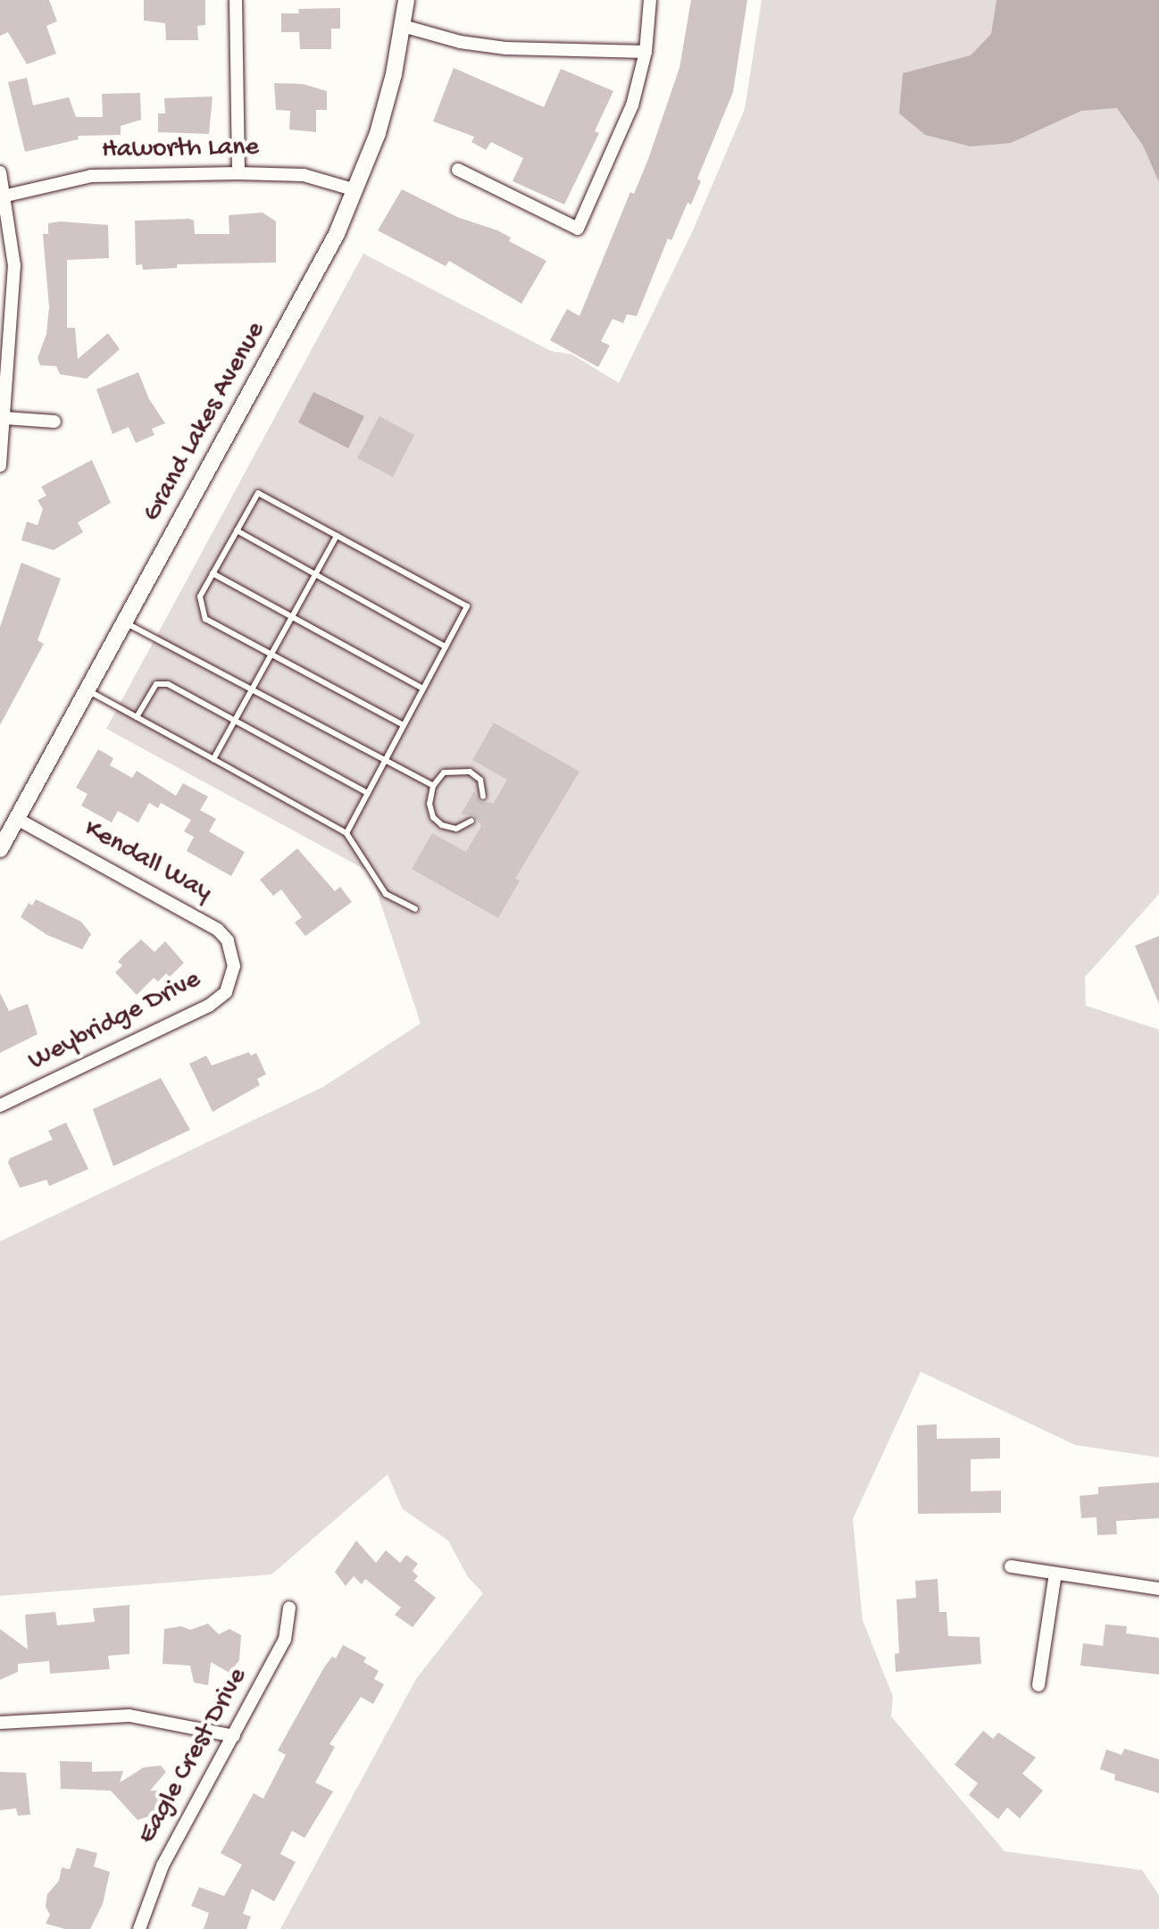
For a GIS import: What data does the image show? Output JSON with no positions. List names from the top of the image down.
{
  "streets": {
    "street": [
      "Haworth Lane",
      "Grand Lakes Avenue",
      "Kendall Way",
      "Weybridge Drive",
      "Eagle Crest Drive"
    ]
  },
  "crossings": [
    ["Haworth Lane", "Grand Lakes Avenue"],
    ["Grand Lakes Avenue", "Kendall Way"],
    ["Kendall Way", "Weybridge Drive"]
  ]
}
